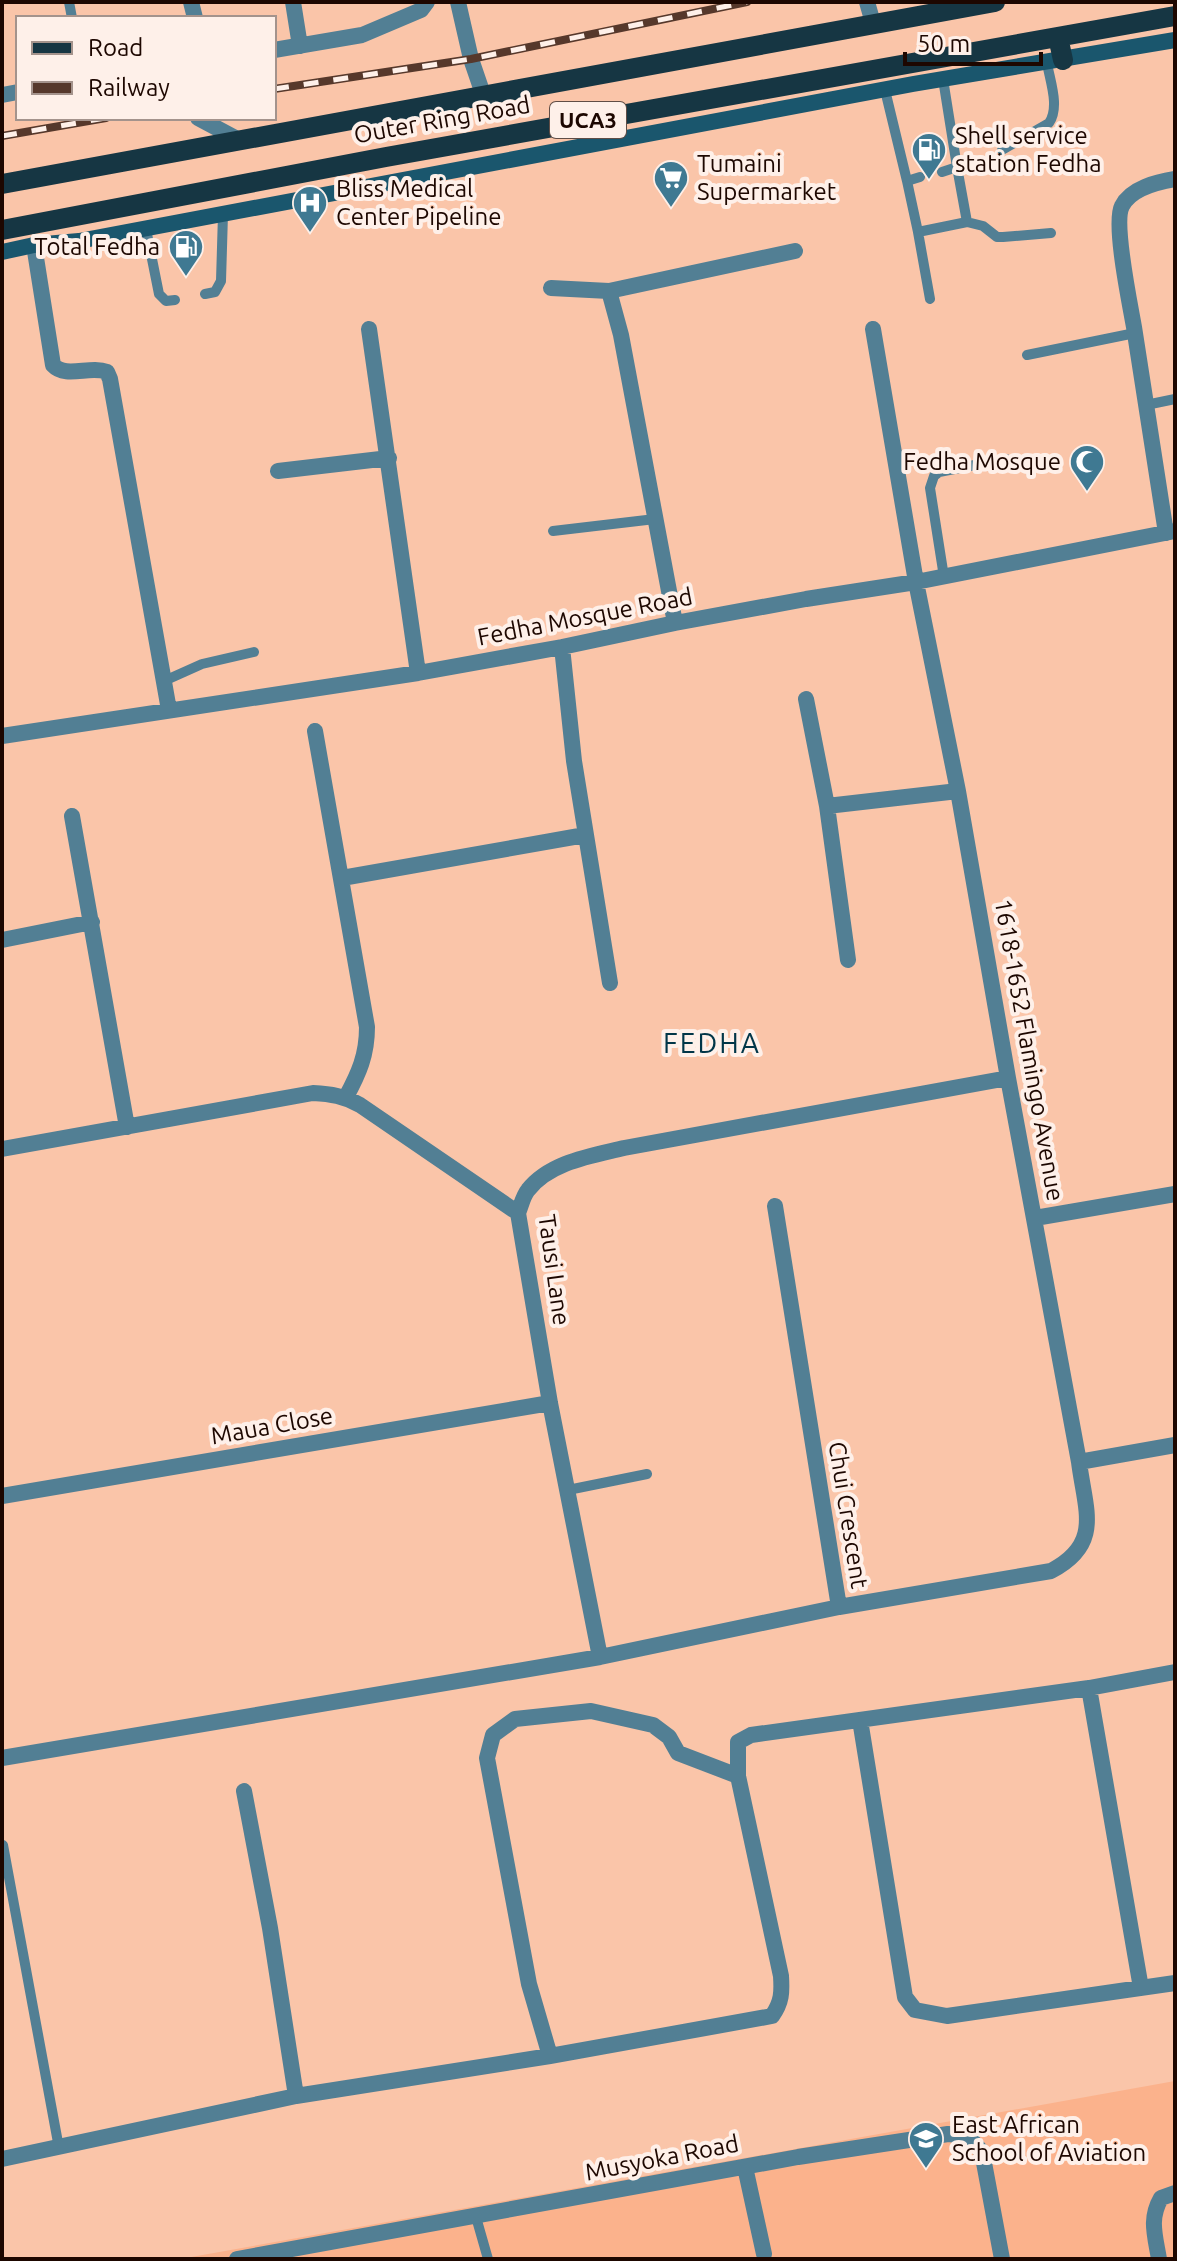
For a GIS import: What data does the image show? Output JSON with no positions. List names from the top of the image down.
{
  "streets": {
    "main road": ["Outer Ring Road", "UCA3"],
    "street": [
      "Fedha Mosque Road",
      "1618-1652 Flamingo Avenue",
      "Tausi Lane",
      "Maua Close",
      "Chui Crescent",
      "Musyoka Road"
    ]
  },
  "crossings": [
    ["Fedha Mosque Road", "1618-1652 Flamingo Avenue"],
    ["1618-1652 Flamingo Avenue", "Tausi Lane"],
    ["1618-1652 Flamingo Avenue", "Chui Crescent"],
    ["Tausi Lane", "Maua Close"]
  ],
  "districts": ["FEDHA"],
  "places": {
    "fuel station": ["Shell service station Fedha", "Total Fedha"],
    "supermarket": ["Tumaini Supermarket"],
    "hospital": ["Bliss Medical Center Pipeline"],
    "mosque": ["Fedha Mosque"],
    "school or university": ["East African School of Aviation"]
  },
  "legend": ["Road", "Railway"],
  "scale_bar": "50 m"
}
